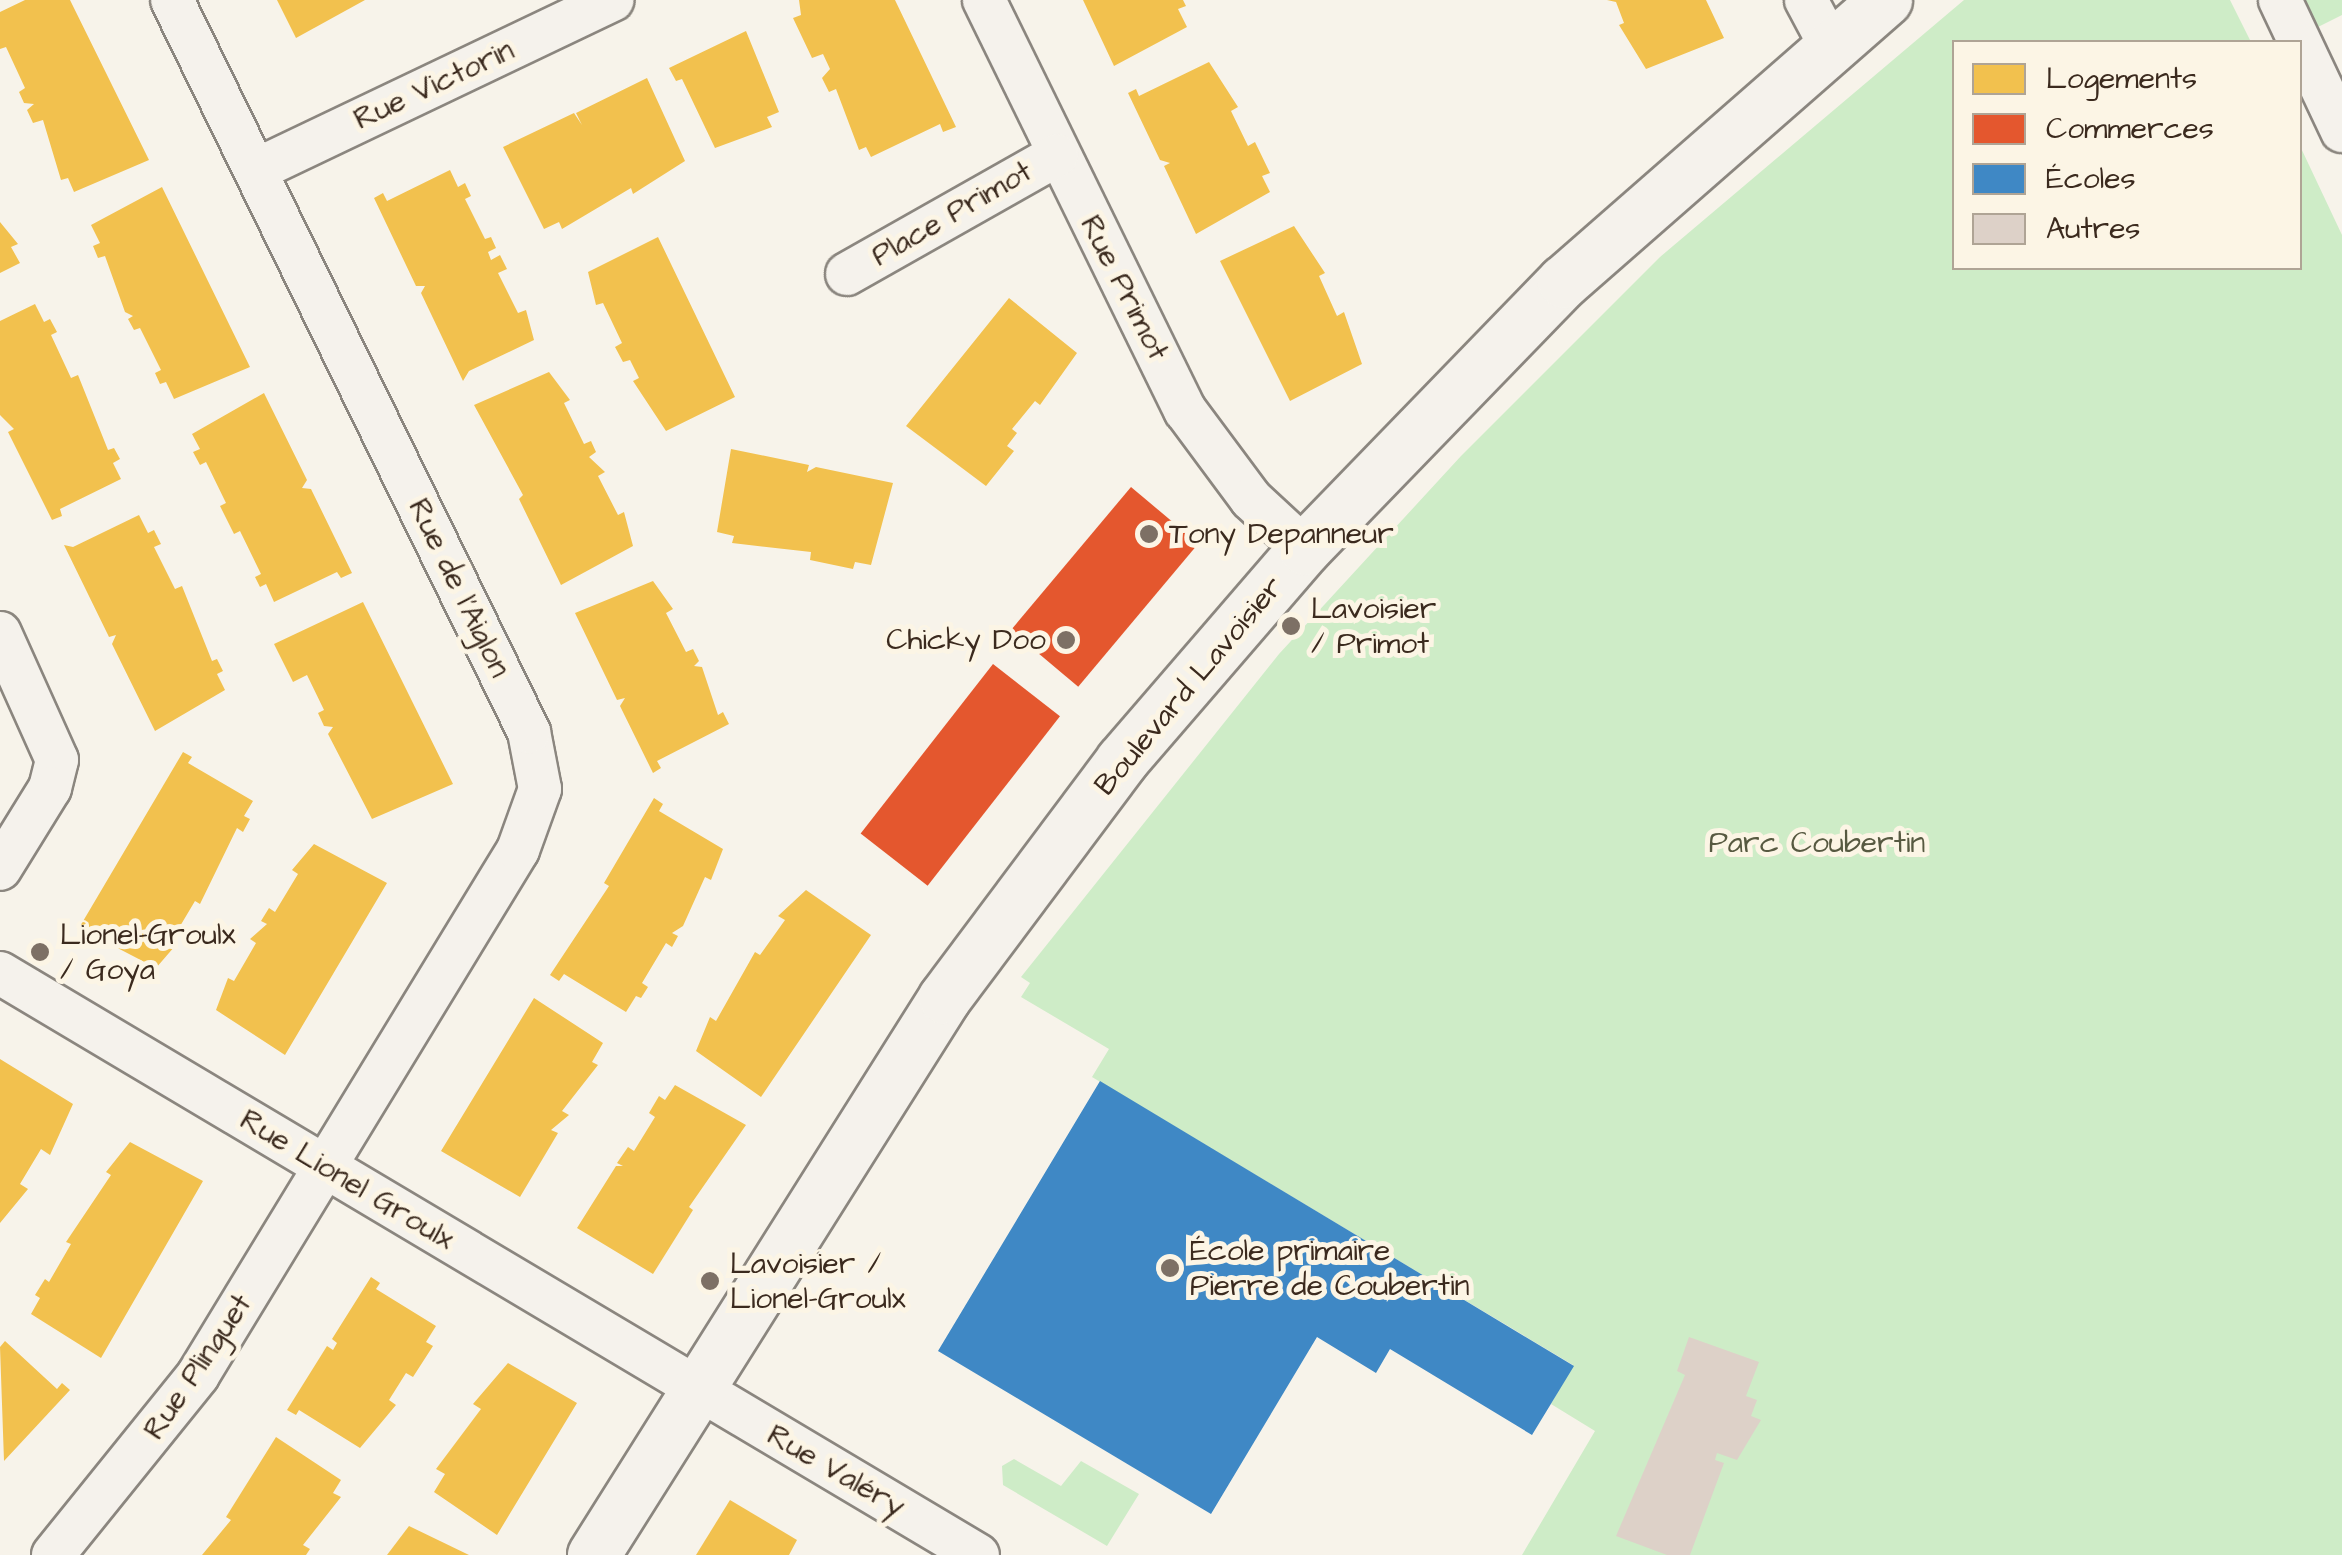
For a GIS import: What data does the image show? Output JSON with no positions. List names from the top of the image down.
{
  "streets": {
    "street": [
      "Rue Victorin",
      "Place Primot",
      "Rue Primot",
      "Rue de l'Aiglon",
      "Boulevard Lavoisier",
      "Rue Lionel Groulx",
      "Rue Plinguet",
      "Rue Valéry"
    ]
  },
  "crossings": [
    ["Rue Victorin", "Rue de l'Aiglon"],
    ["Place Primot", "Rue Primot"],
    ["Rue Primot", "Boulevard Lavoisier"],
    ["Rue de l'Aiglon", "Rue Lionel Groulx"],
    ["Rue de l'Aiglon", "Rue Plinguet"],
    ["Boulevard Lavoisier", "Rue Lionel Groulx"],
    ["Boulevard Lavoisier", "Rue Valéry"],
    ["Rue Lionel Groulx", "Rue Plinguet"],
    ["Rue Lionel Groulx", "Rue Valéry"]
  ],
  "parks": ["Parc Coubertin"],
  "places": [
    "Tony Depanneur",
    "Lavoisier / Primot",
    "Chicky Doo",
    "Lionel-Groulx / Goya",
    "École primaire Pierre de Coubertin",
    "Lavoisier / Lionel-Groulx"
  ],
  "legend": [
    "Logements",
    "Commerces",
    "Écoles",
    "Autres"
  ]
}
